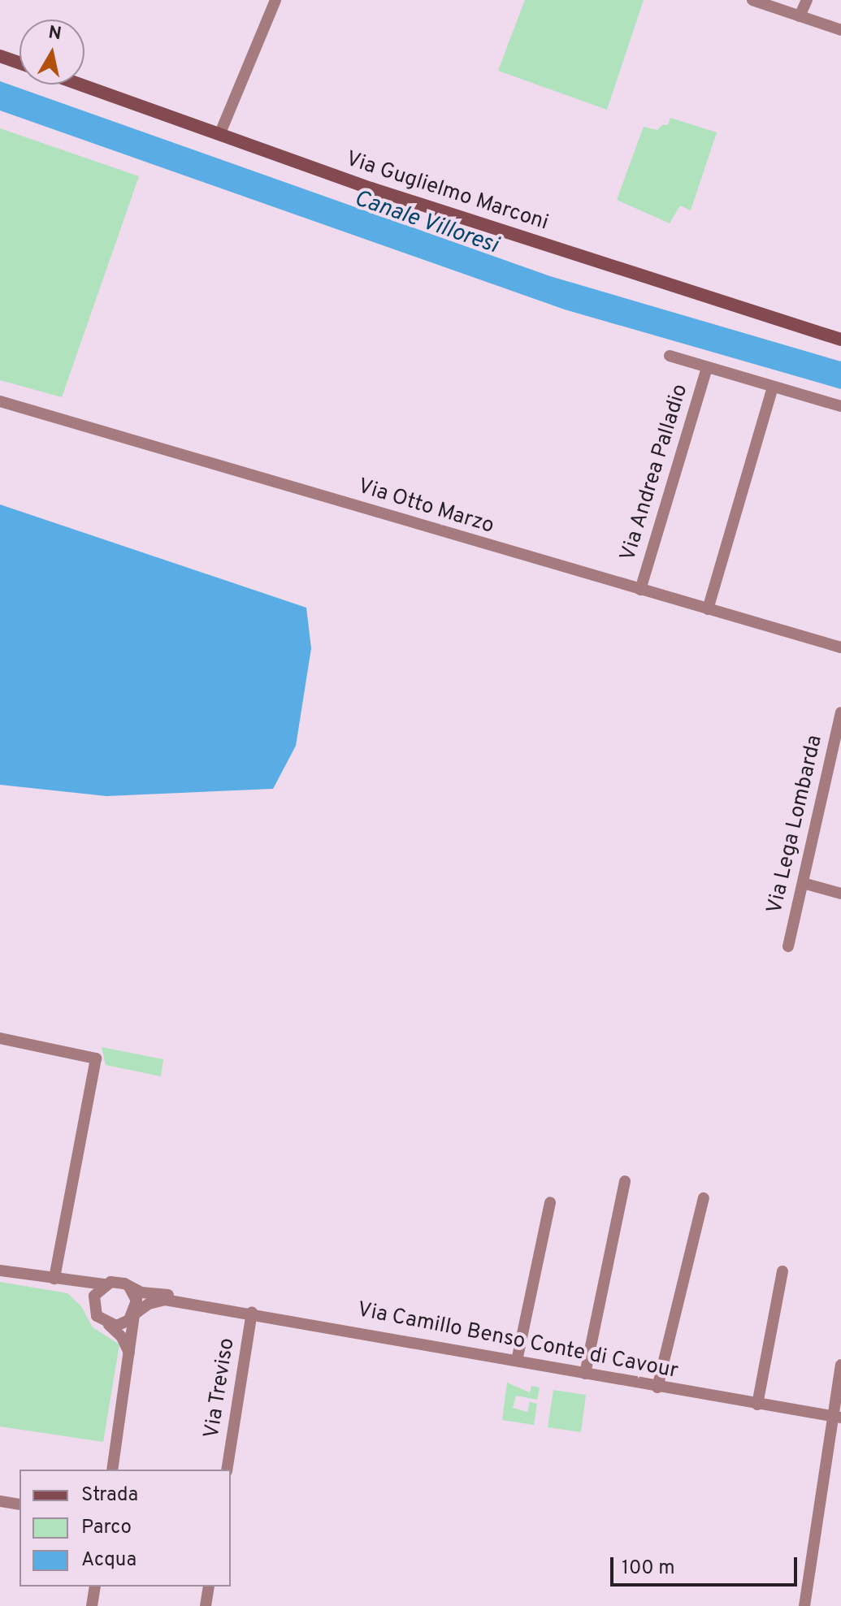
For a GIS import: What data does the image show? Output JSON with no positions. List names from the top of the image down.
{
  "streets": {
    "street": [
      "Via Guglielmo Marconi",
      "Via Andrea Palladio",
      "Via Otto Marzo",
      "Via Lega Lombarda",
      "Via Camillo Benso Conte di Cavour",
      "Via Treviso"
    ]
  },
  "crossings": [
    ["Via Andrea Palladio", "Via Otto Marzo"],
    ["Via Camillo Benso Conte di Cavour", "Via Treviso"]
  ],
  "water": ["Canale Villoresi"],
  "legend": ["Strada", "Parco", "Acqua"],
  "scale_bar": "100 m",
  "north": "top"
}
